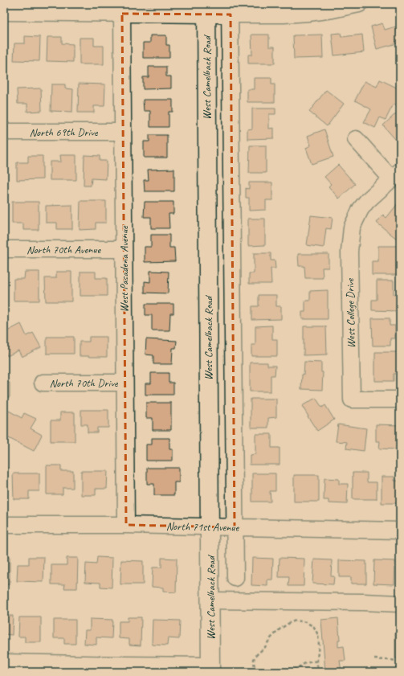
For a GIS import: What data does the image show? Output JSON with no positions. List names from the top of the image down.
{
  "streets": {
    "main road": ["West Camelback Road"],
    "street": [
      "North 69th Drive",
      "North 70th Avenue",
      "West Pasadena Avenue",
      "West College Drive",
      "North 70th Drive",
      "North 71st Avenue"
    ]
  },
  "crossings": [
    ["West Camelback Road", "North 71st Avenue"],
    ["North 69th Drive", "West Pasadena Avenue"],
    ["North 70th Avenue", "West Pasadena Avenue"],
    ["West Pasadena Avenue", "North 70th Drive"],
    ["West Pasadena Avenue", "North 71st Avenue"]
  ]
}
